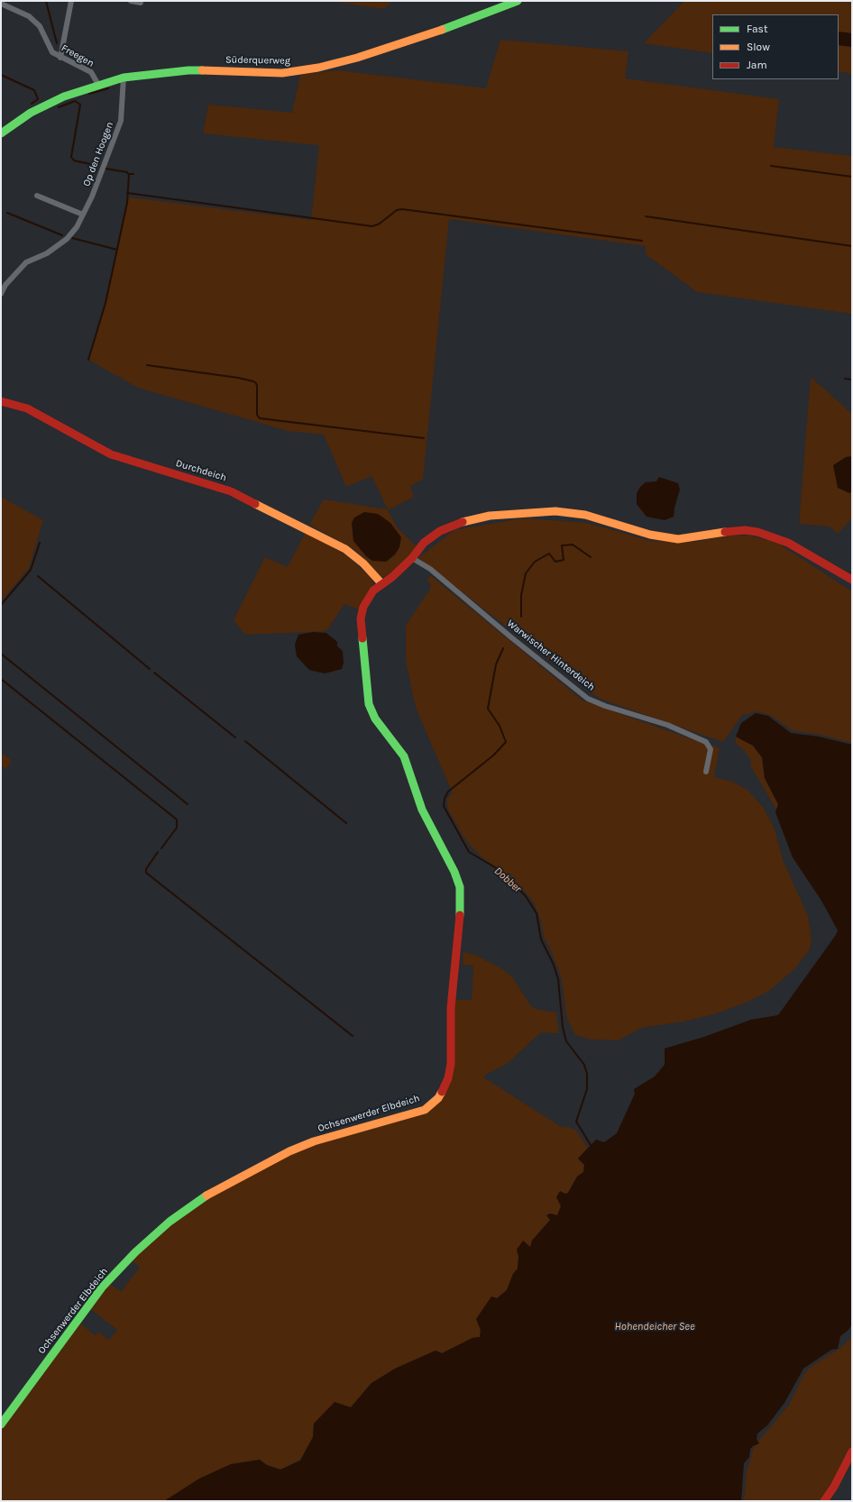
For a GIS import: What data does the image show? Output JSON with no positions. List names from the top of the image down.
{
  "streets": {
    "street": [
      "Freegen",
      "Süderquerweg",
      "Op den Hoogen",
      "Durchdeich",
      "Warwischer Hinterdeich",
      "Ochsenwerder Elbdeich"
    ]
  },
  "crossings": [
    ["Freegen", "Süderquerweg"],
    ["Süderquerweg", "Op den Hoogen"],
    ["Durchdeich", "Ochsenwerder Elbdeich"]
  ],
  "water": ["Dobber", "Hohendeicher See"],
  "legend": ["Fast", "Slow", "Jam"]
}
